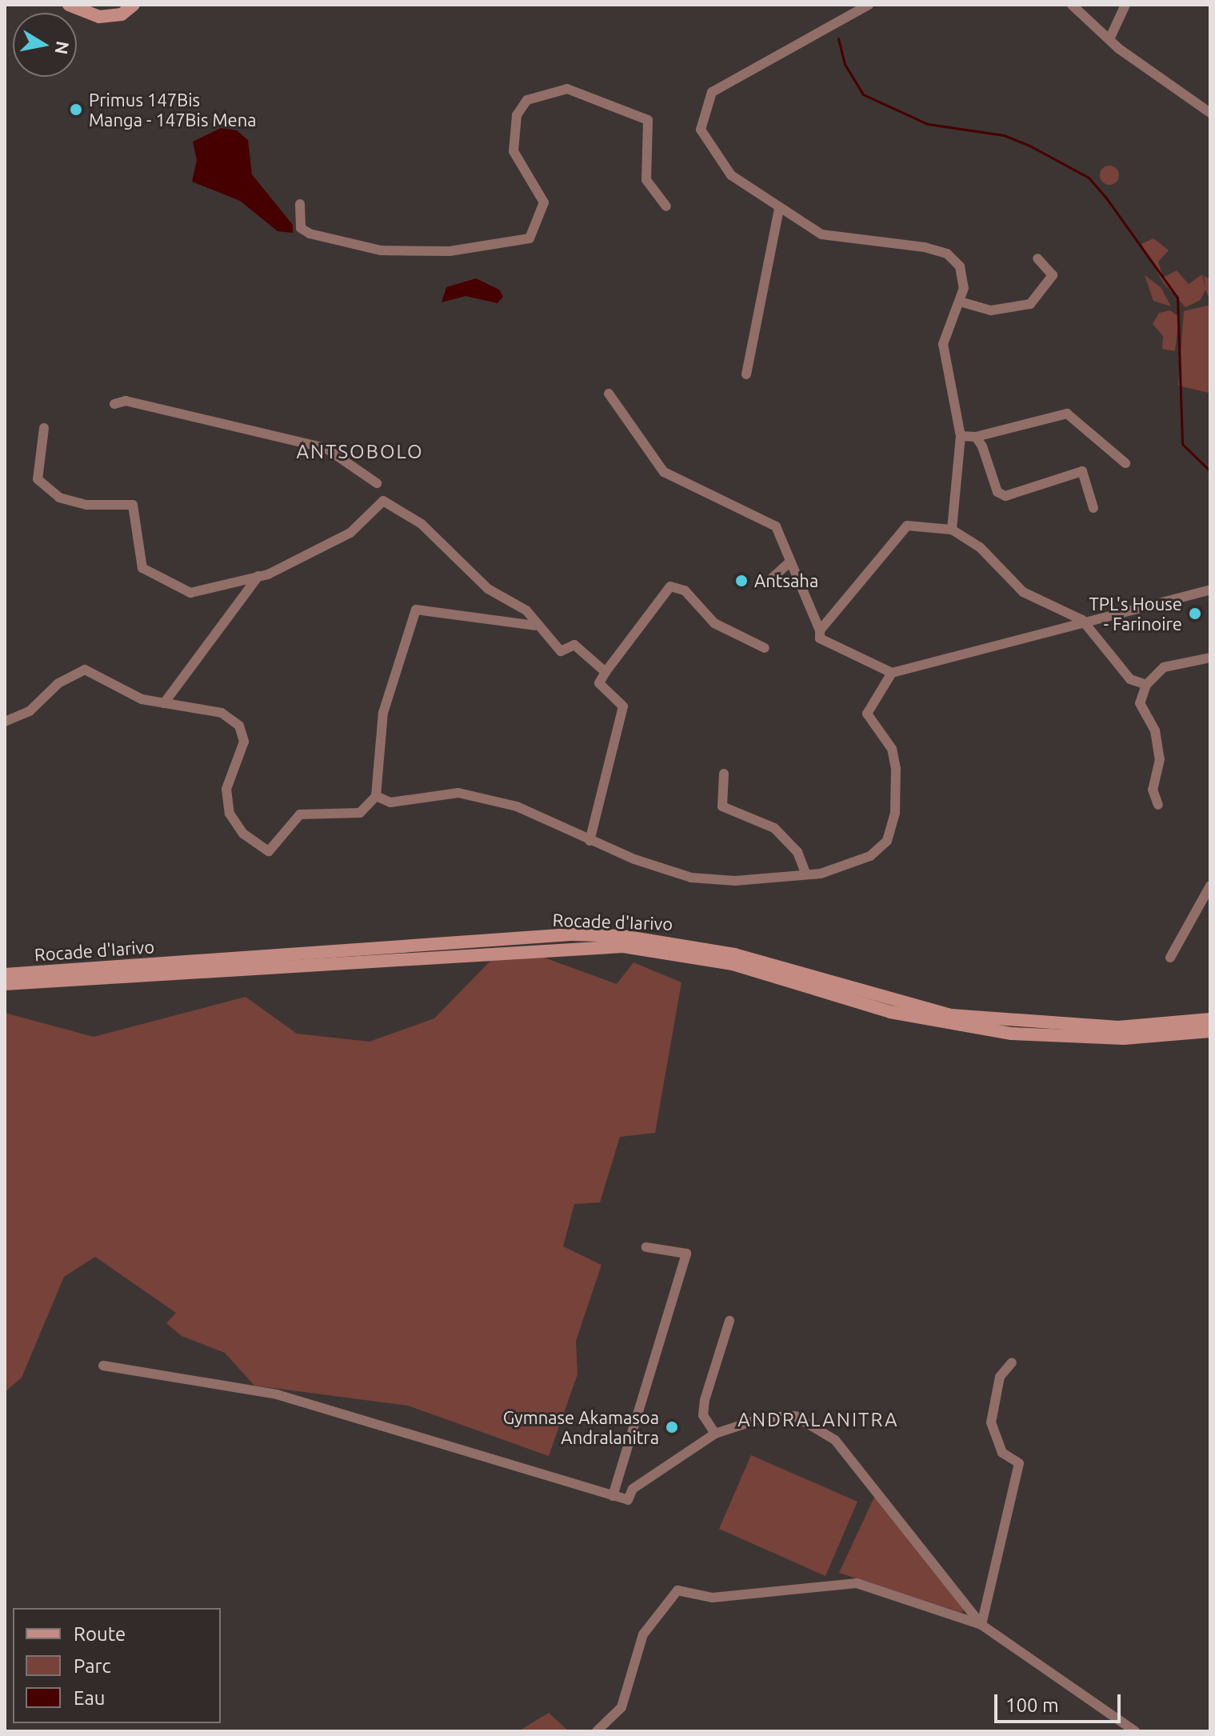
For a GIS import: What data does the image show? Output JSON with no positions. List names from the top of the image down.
{
  "streets": {
    "main road": ["Rocade d'Iarivo"]
  },
  "districts": ["ANTSOBOLO", "ANDRALANITRA"],
  "places": [
    "Primus 147Bis Manga - 147Bis Mena",
    "Antsaha",
    "TPL's House - Farinoire",
    "Gymnase Akamasoa Andralanitra"
  ],
  "legend": ["Route", "Parc", "Eau"],
  "scale_bar": "100 m",
  "north": "right"
}
